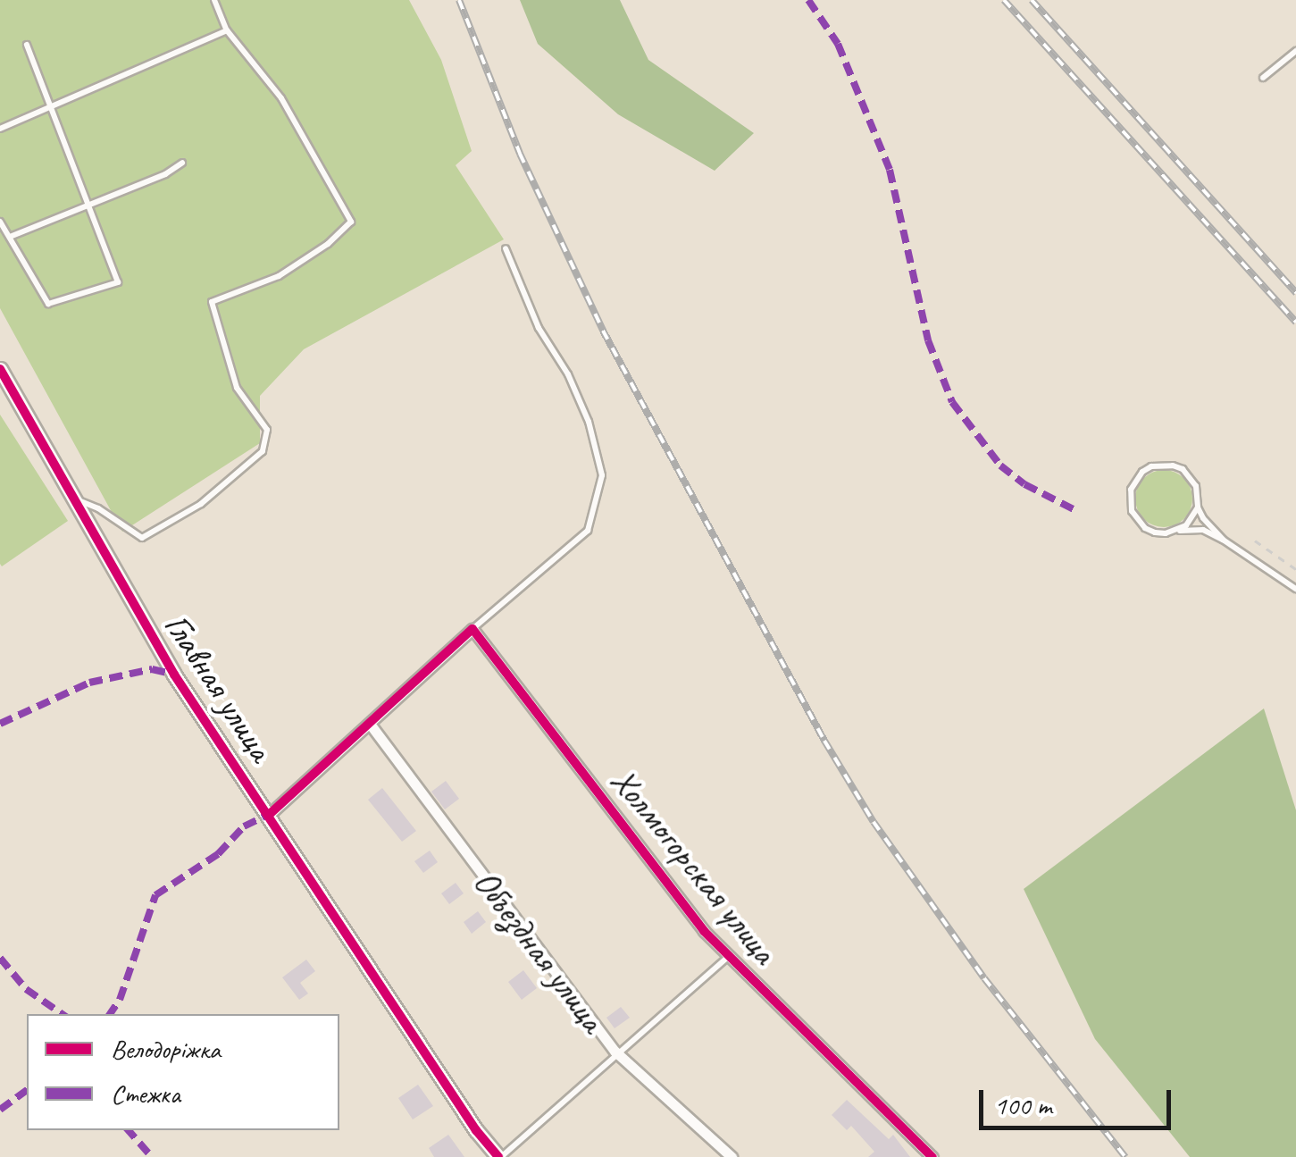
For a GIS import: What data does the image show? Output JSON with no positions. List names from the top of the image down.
{
  "streets": {
    "street": ["Главная улица", "Холмогорская улица", "Объездная улица"]
  },
  "legend": ["Велодоріжка", "Стежка"],
  "scale_bar": "100 m"
}
